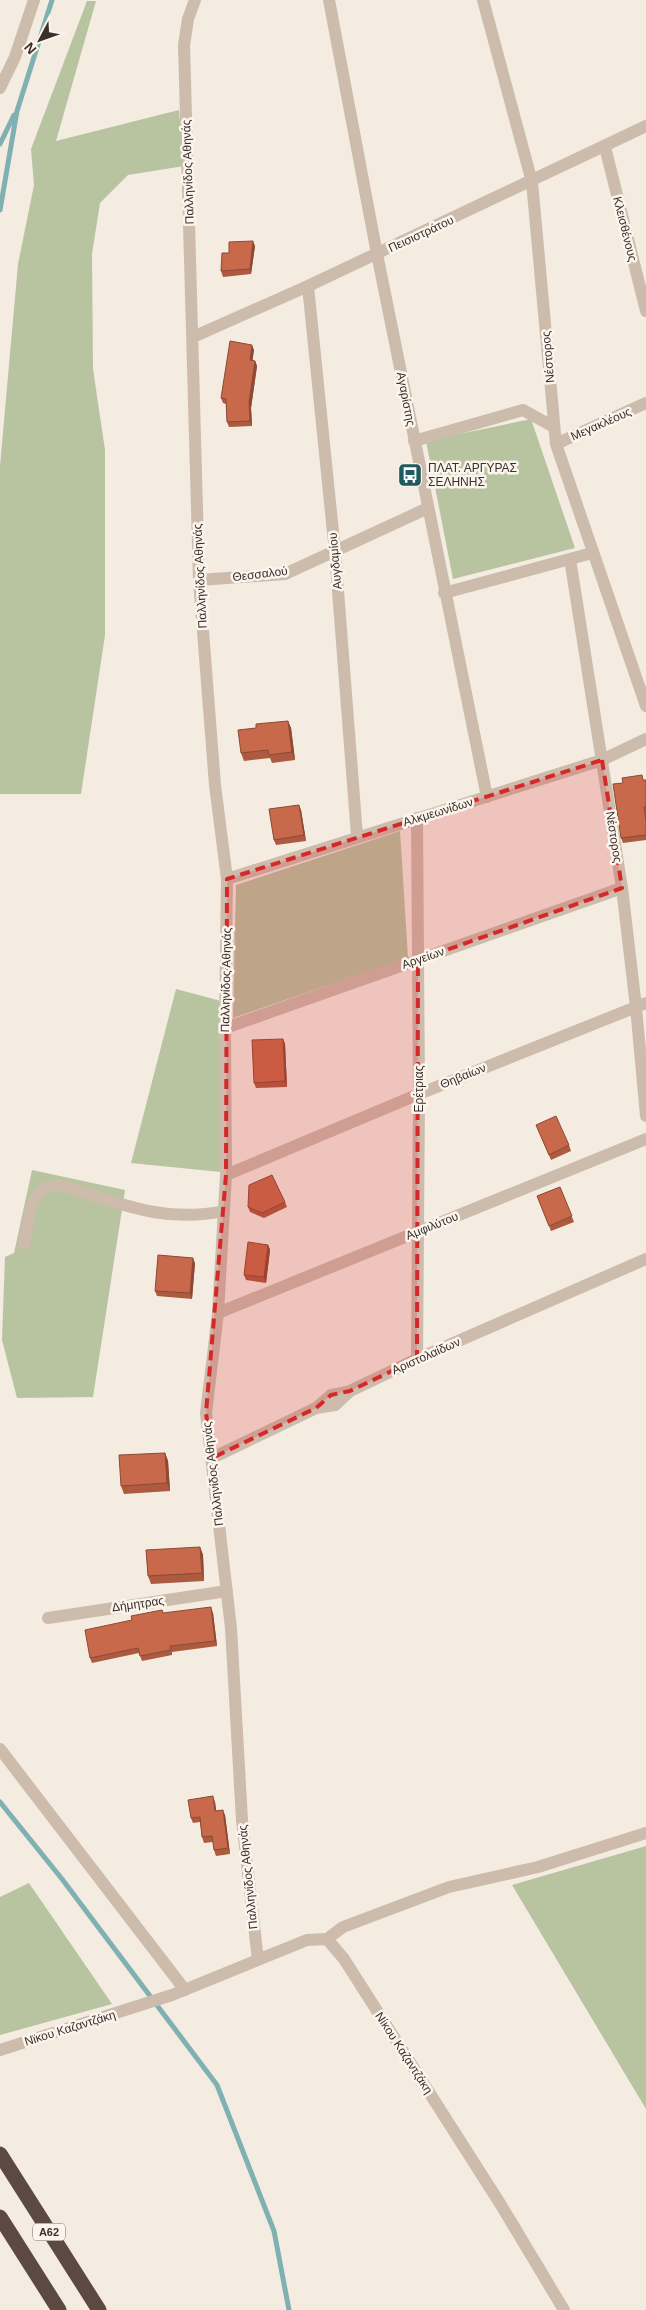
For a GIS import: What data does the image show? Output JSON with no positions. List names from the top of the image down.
{
  "streets": {
    "highway": ["Α62"],
    "street": [
      "Παλληνίδος Αθηνάς",
      "Κλεισθένους",
      "Πεισιστράτου",
      "Νέστορος",
      "Αγαρίστης",
      "Μεγακλέους",
      "Αυγδαμίου",
      "Θεσσαλού",
      "Αλκμεωνίδων",
      "Αργείων",
      "Θηβαίων",
      "Ερέτριας",
      "Αμφιλύτου",
      "Αριστολαίδων",
      "Δήμητρας",
      "Νϊκου Καζαντζάκη",
      "Νίκου Καζαντζάκη"
    ]
  },
  "crossings": [
    ["Παλληνίδος Αθηνάς", "Πεισιστράτου"],
    ["Παλληνίδος Αθηνάς", "Θεσσαλού"],
    ["Παλληνίδος Αθηνάς", "Αλκμεωνίδων"],
    ["Παλληνίδος Αθηνάς", "Αργείων"],
    ["Παλληνίδος Αθηνάς", "Θηβαίων"],
    ["Παλληνίδος Αθηνάς", "Αμφιλύτου"],
    ["Παλληνίδος Αθηνάς", "Αριστολαίδων"],
    ["Παλληνίδος Αθηνάς", "Δήμητρας"],
    ["Κλεισθένους", "Πεισιστράτου"],
    ["Πεισιστράτου", "Νέστορος"],
    ["Πεισιστράτου", "Αγαρίστης"],
    ["Πεισιστράτου", "Αυγδαμίου"],
    ["Νέστορος", "Μεγακλέους"],
    ["Νέστορος", "Αλκμεωνίδων"],
    ["Νέστορος", "Αργείων"],
    ["Νέστορος", "Θηβαίων"],
    ["Αγαρίστης", "Θεσσαλού"],
    ["Αγαρίστης", "Αλκμεωνίδων"],
    ["Αυγδαμίου", "Θεσσαλού"],
    ["Αυγδαμίου", "Αλκμεωνίδων"],
    ["Αλκμεωνίδων", "Ερέτριας"],
    ["Αργείων", "Ερέτριας"],
    ["Θηβαίων", "Ερέτριας"],
    ["Ερέτριας", "Αμφιλύτου"],
    ["Ερέτριας", "Αριστολαίδων"]
  ],
  "places": {
    "bus stop": ["ΠΛΑΤ. ΑΡΓΥΡΑΣ ΣΕΛΗΝΗΣ"]
  },
  "north": "bottom left"
}
